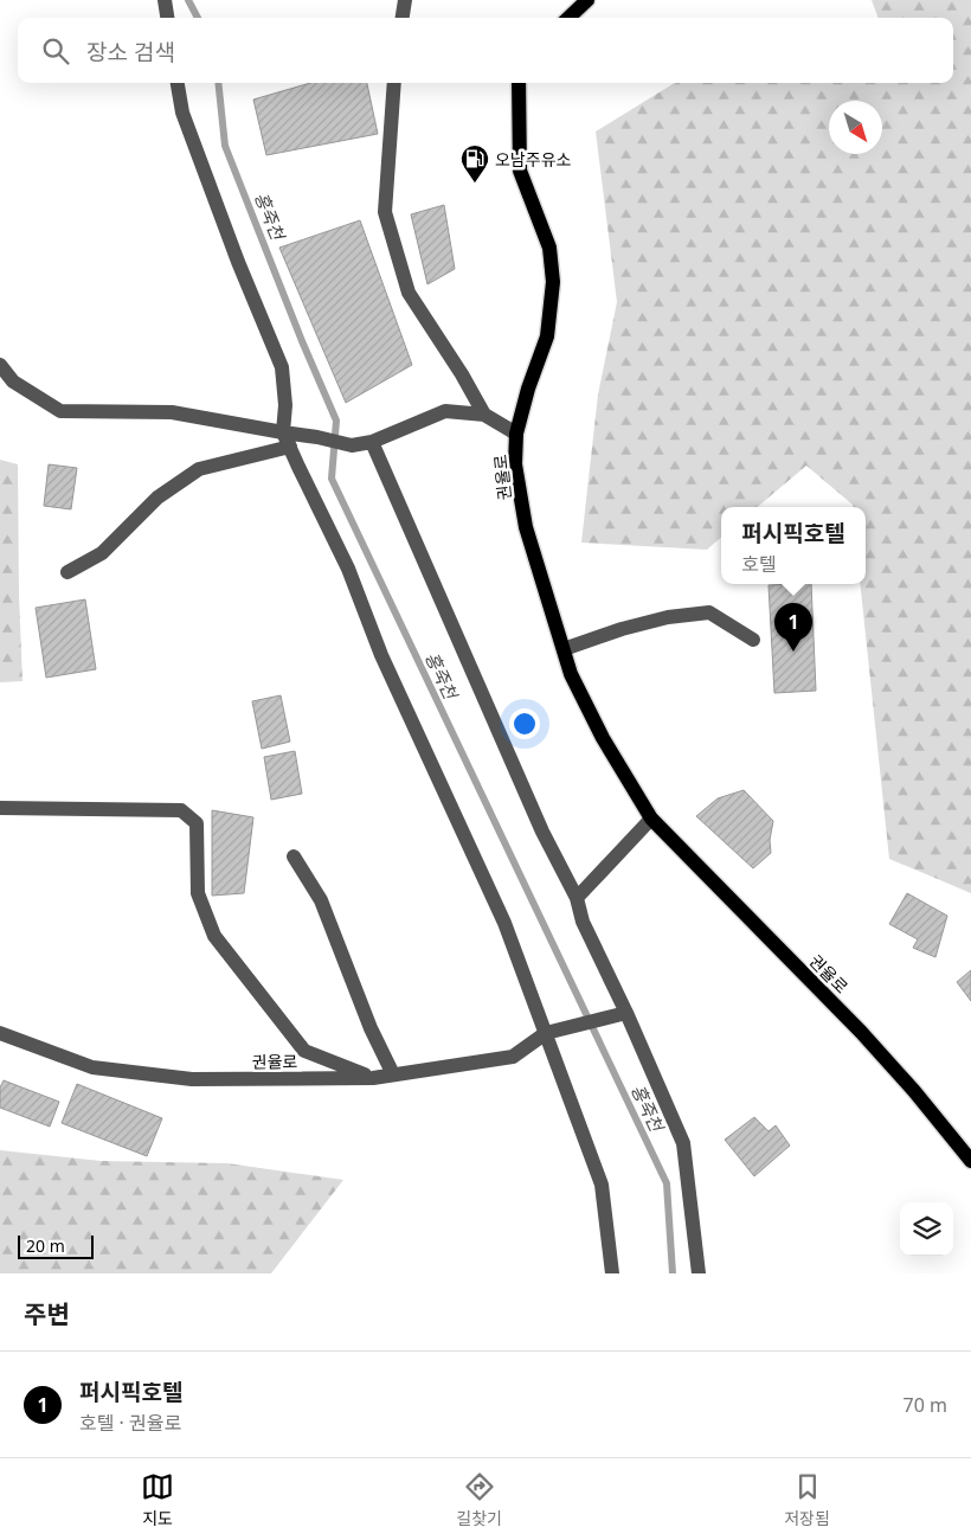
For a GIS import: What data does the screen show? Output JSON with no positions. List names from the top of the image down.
{
  "streets": {
    "main road": ["권율로"]
  },
  "water": ["홍죽천"],
  "places": {
    "fuel station": ["오남주유소"]
  },
  "scale_bar": "20 m",
  "north": "bottom right",
  "page": {
    "search": "장소 검색",
    "popup": ["퍼시픽호텔", "호텔"],
    "pins": "1",
    "scale": "20 m",
    "heading": "주변",
    "list": [
      {
        "mark": "1",
        "name": "퍼시픽호텔",
        "note": "호텔 · 권율로",
        "value": "70 m"
      }
    ],
    "nav": ["지도", "길찾기", "저장됨"]
  }
}
